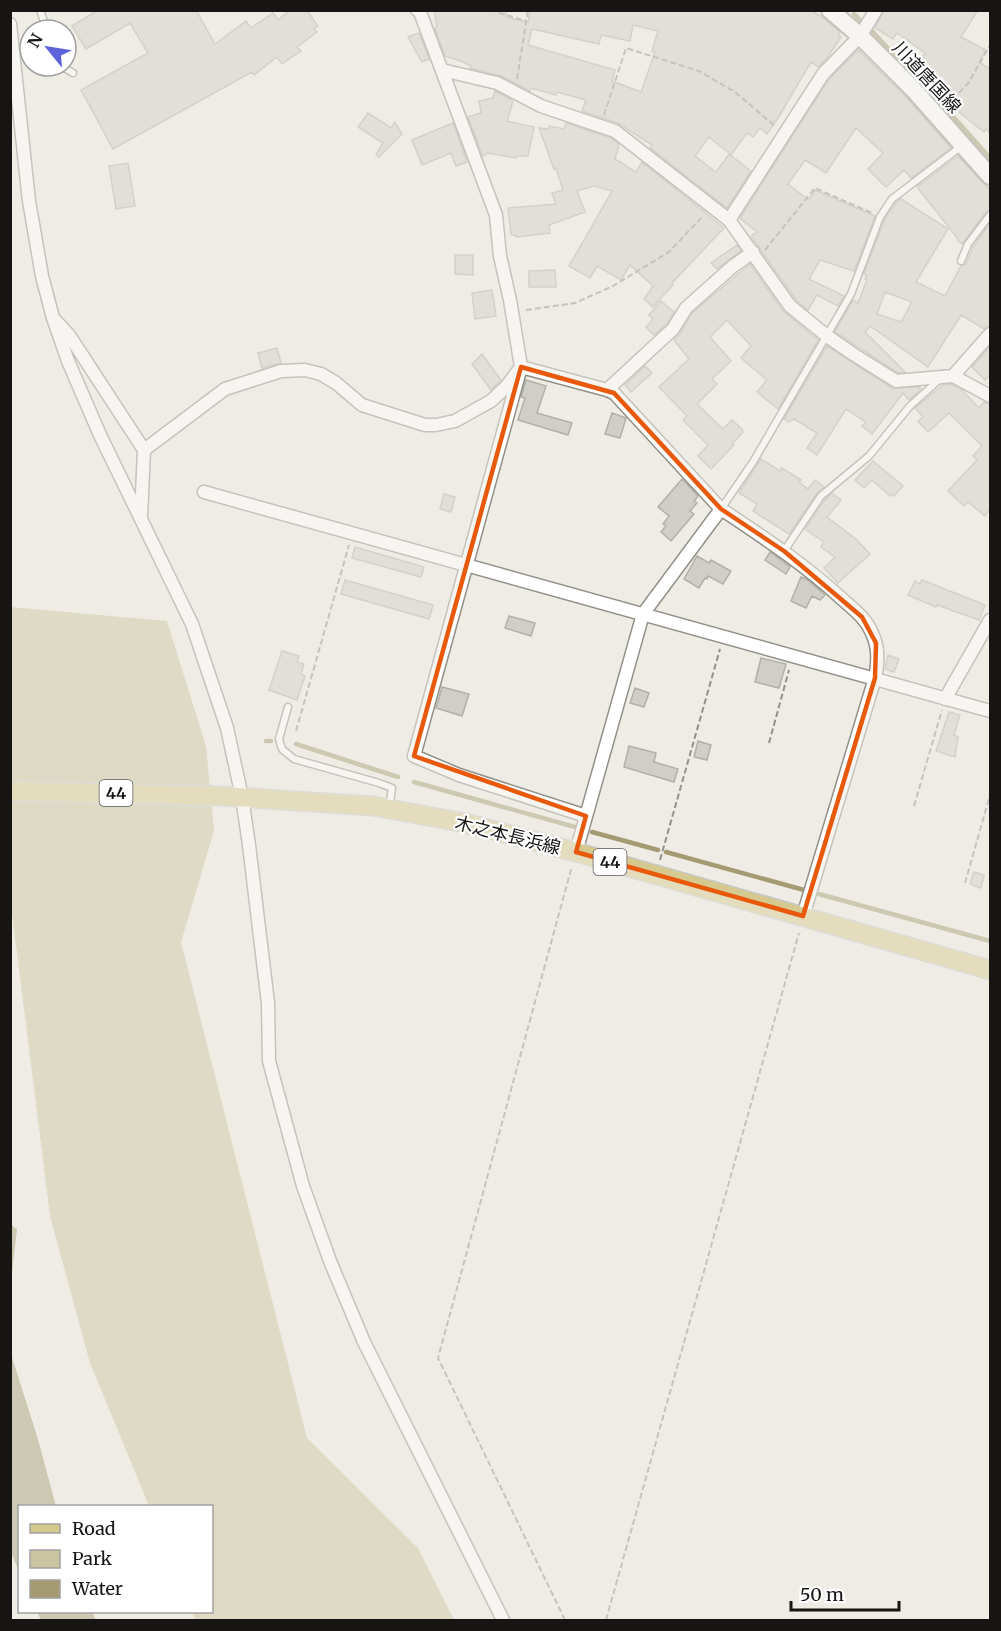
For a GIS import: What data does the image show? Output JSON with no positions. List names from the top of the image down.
{
  "streets": {
    "main road": ["川道唐国線", "44", "木之本長浜線"]
  },
  "legend": ["Road", "Park", "Water"],
  "scale_bar": "50 m",
  "north": "top left"
}
